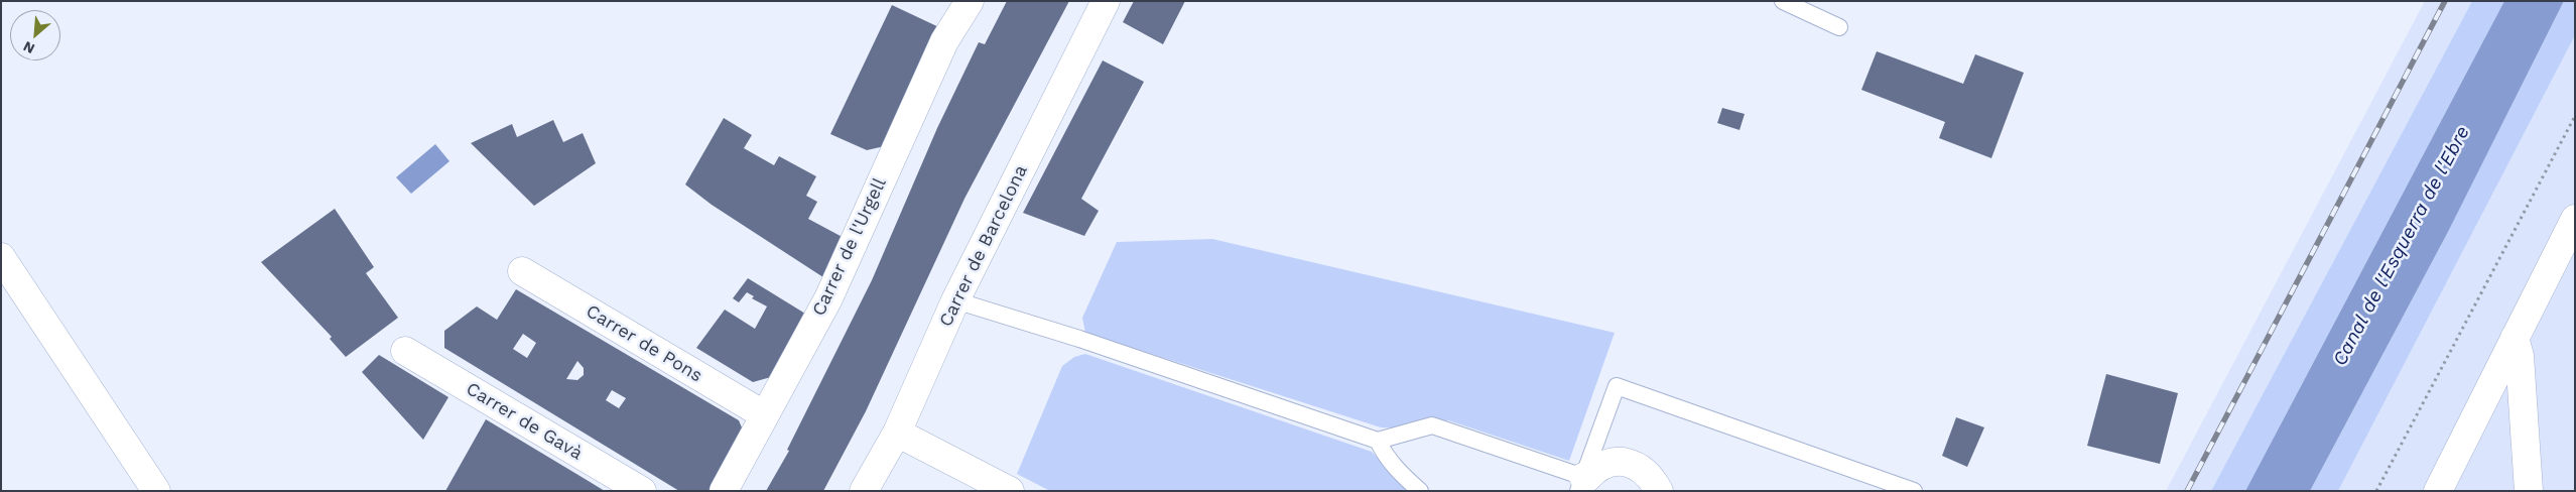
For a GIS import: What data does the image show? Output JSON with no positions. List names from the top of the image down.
{
  "streets": {
    "street": [
      "Carrer de Barcelona",
      "Carrer de l'Urgell",
      "Carrer de Pons",
      "Carrer de Gavà"
    ]
  },
  "crossings": [
    ["Carrer de l'Urgell", "Carrer de Pons"]
  ],
  "water": ["Canal de l'Esquerra de l'Ebre"],
  "north": "bottom left"
}
